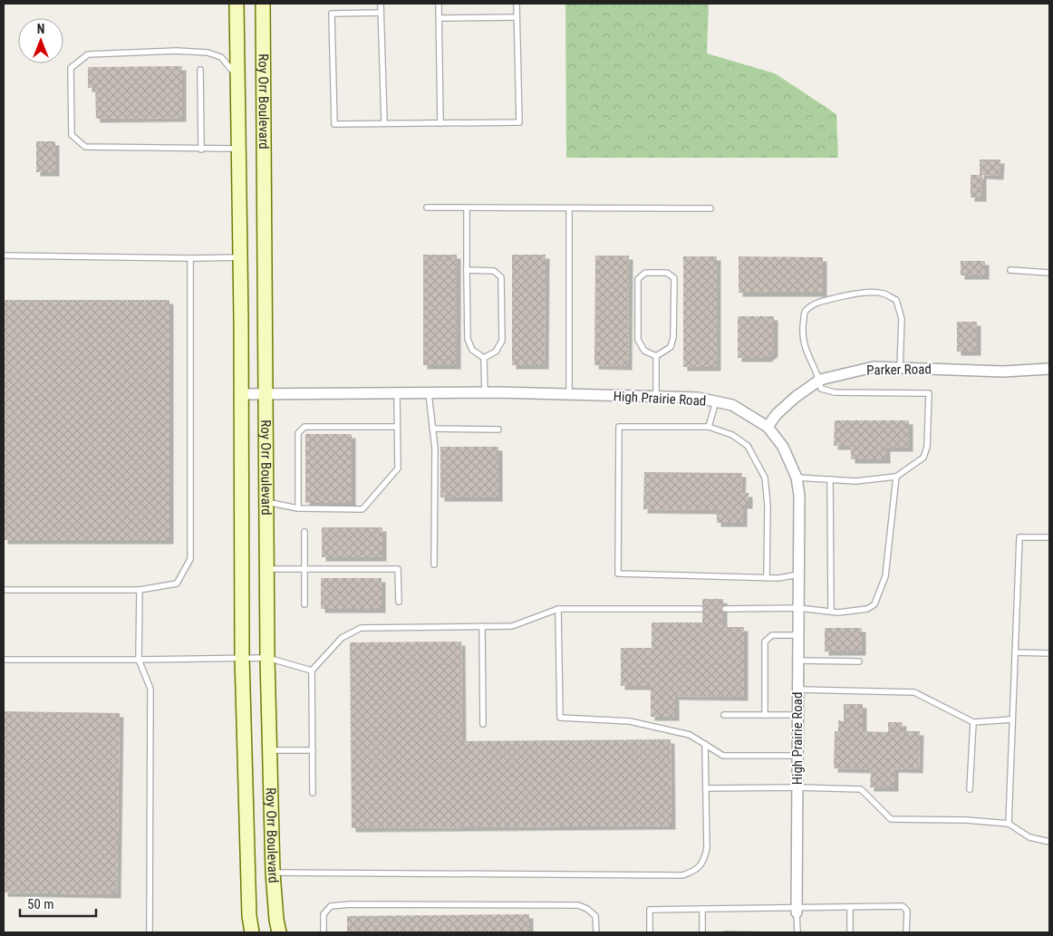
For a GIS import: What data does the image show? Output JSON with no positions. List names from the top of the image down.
{
  "streets": {
    "main road": ["Roy Orr Boulevard"],
    "street": ["Parker Road", "High Prairie Road"]
  },
  "crossings": [
    ["Roy Orr Boulevard", "High Prairie Road"],
    ["Parker Road", "High Prairie Road"]
  ],
  "scale_bar": "50 m",
  "north": "top"
}
